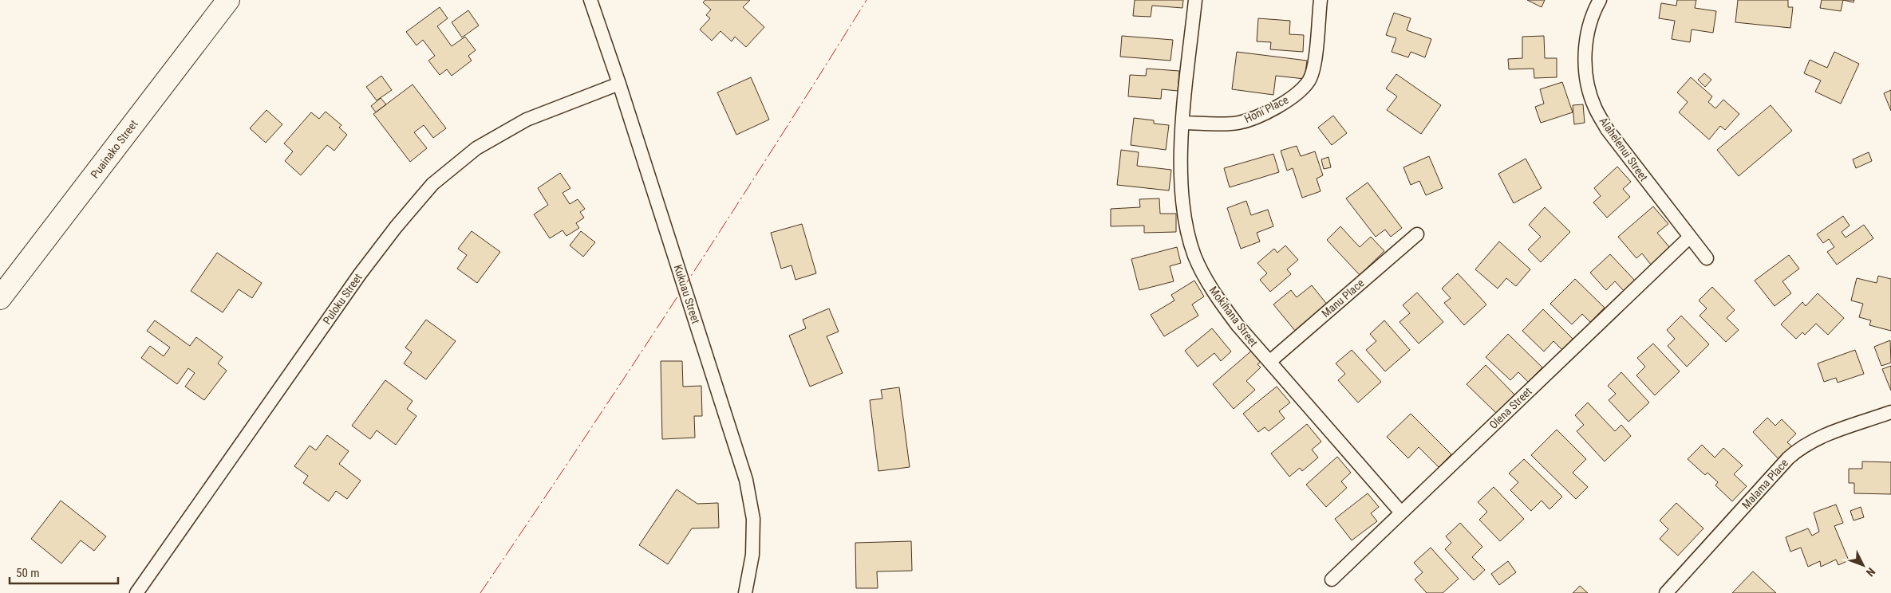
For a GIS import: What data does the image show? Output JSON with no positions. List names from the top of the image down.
{
  "streets": {
    "highway": ["Puainako Street"],
    "street": [
      "Honi Place",
      "Alahelenui Street",
      "Kukuau Street",
      "Manu Place",
      "Puloku Street",
      "Mokihana Street",
      "Olena Street",
      "Malama Place"
    ]
  },
  "crossings": [
    ["Honi Place", "Mokihana Street"],
    ["Alahelenui Street", "Olena Street"],
    ["Kukuau Street", "Puloku Street"],
    ["Manu Place", "Mokihana Street"],
    ["Mokihana Street", "Olena Street"]
  ],
  "scale_bar": "50 m",
  "north": "bottom right"
}
